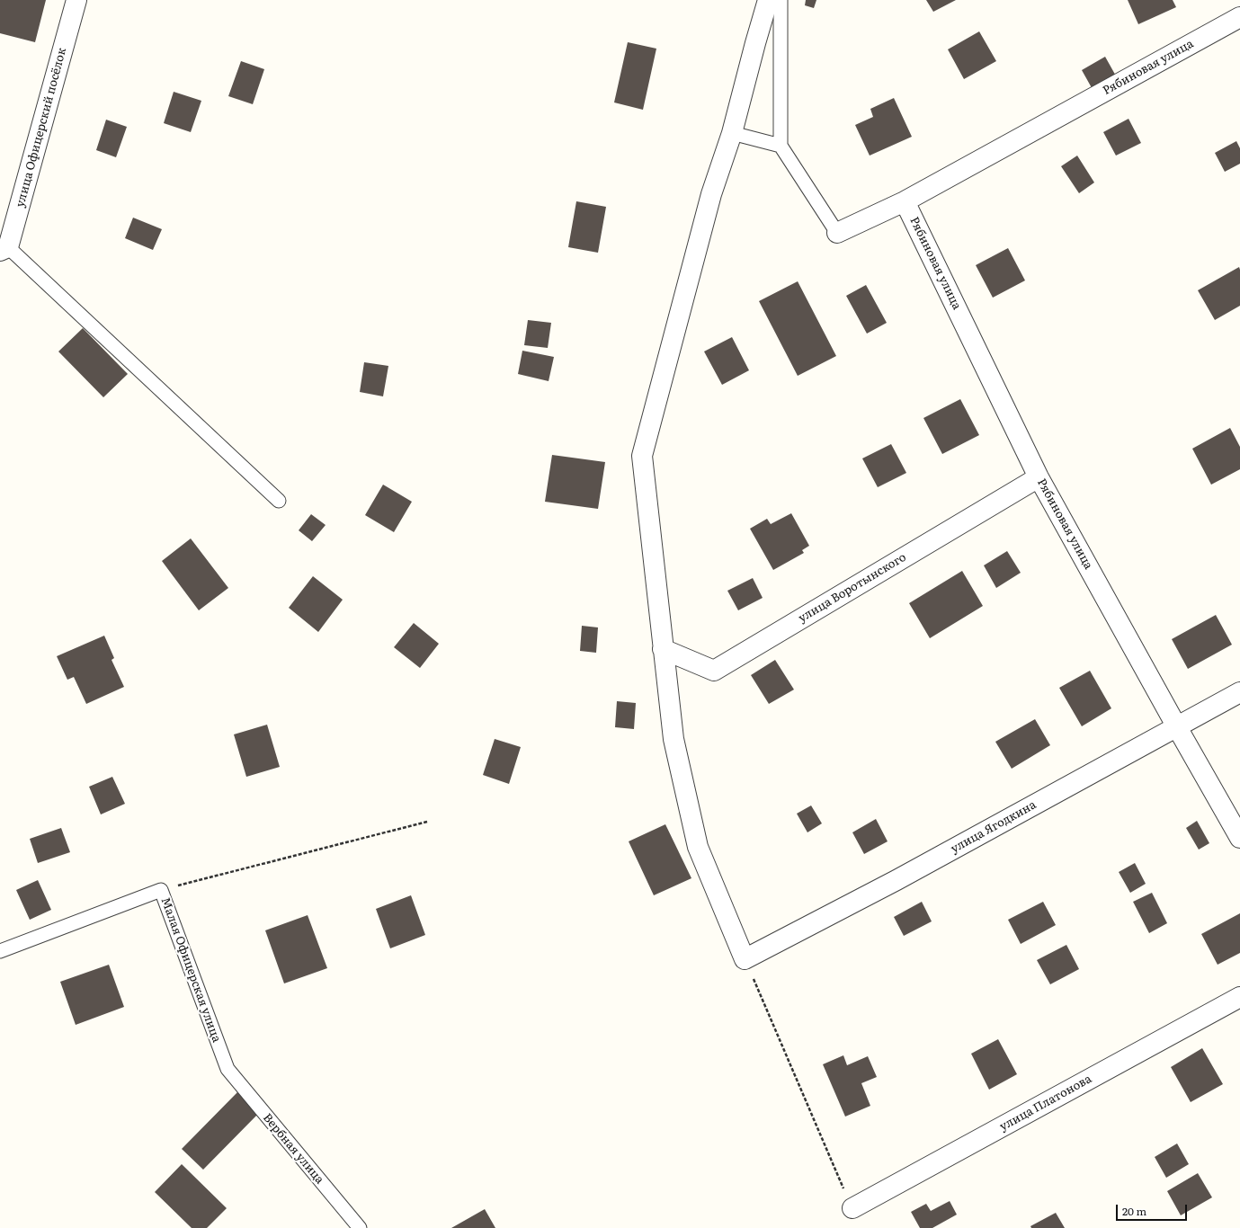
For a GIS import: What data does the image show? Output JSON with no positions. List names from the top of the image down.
{
  "streets": {
    "street": [
      "Рябиновая улица",
      "улица Офицерский посёлок",
      "улица Воротынского",
      "улица Ягодкина",
      "улица Платонова"
    ],
    "lane": ["Малая Офицерская улица", "Вербная улица"]
  },
  "crossings": [
    ["Рябиновая улица", "улица Воротынского"],
    ["Рябиновая улица", "улица Ягодкина"],
    ["Малая Офицерская улица", "Вербная улица"]
  ],
  "scale_bar": "20 m"
}
